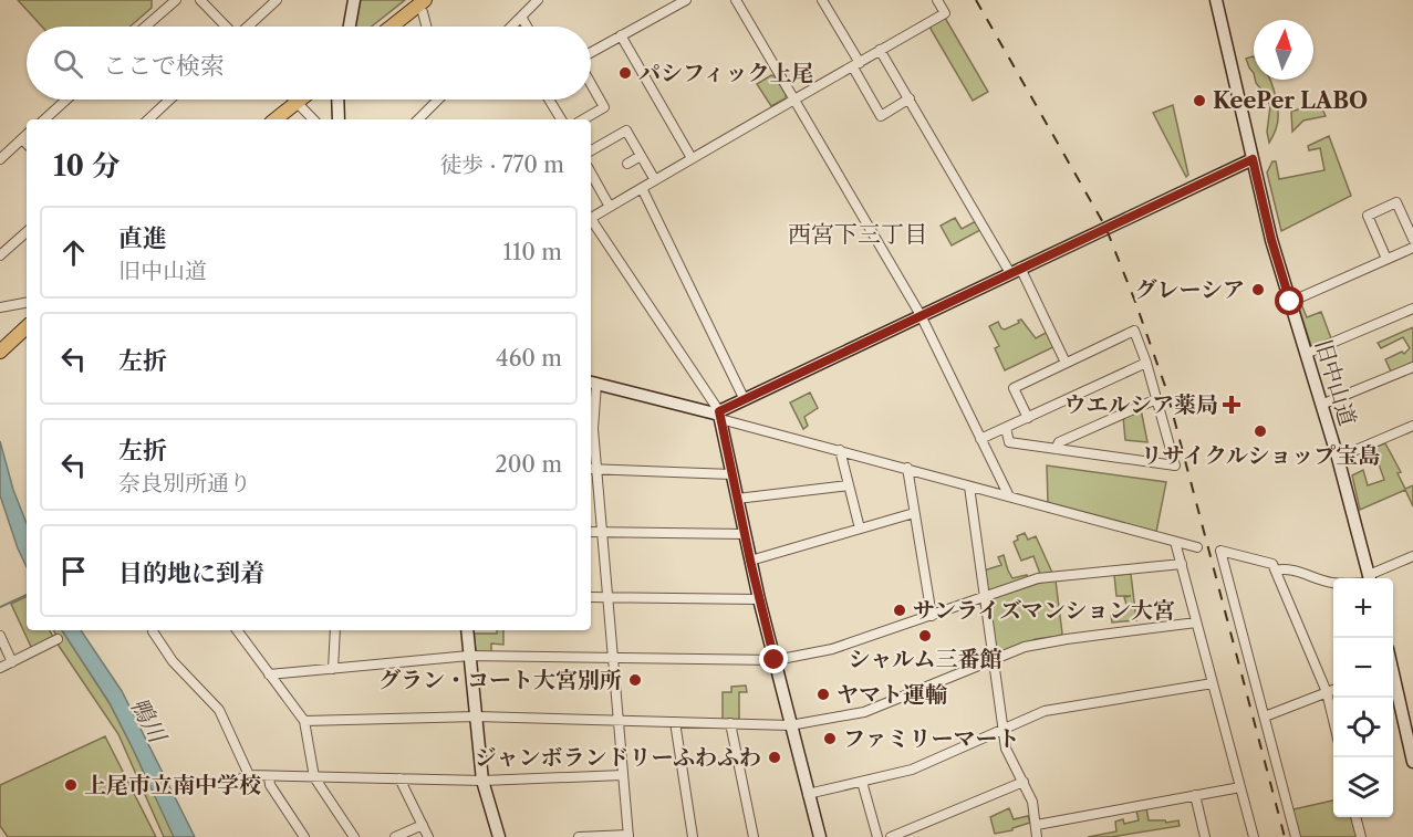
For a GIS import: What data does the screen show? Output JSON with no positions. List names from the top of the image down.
{
  "streets": {
    "street": ["旧中山道"]
  },
  "districts": ["西宮下三丁目"],
  "water": ["鴨川"],
  "places": {
    "other": [
      "パシフィック上尾",
      "KeePer LABO",
      "グレーシア",
      "リサイクルショップ宝島",
      "サンライズマンション大宮",
      "シャルム三番館",
      "グラン・コート大宮別所",
      "ヤマト運輸",
      "ファミリーマート",
      "ジャンボランドリーふわふわ",
      "上尾市立南中学校"
    ],
    "health": ["ウエルシア薬局"]
  },
  "north": "top",
  "page": {
    "search": "ここで検索",
    "heading": ["10 分", "徒歩 · 770 m"],
    "list": [
      ["直進", "旧中山道", "110 m"],
      ["左折", "460 m"],
      ["左折", "奈良別所通り", "200 m"],
      "目的地に到着"
    ],
    "map_buttons": ["+", "−"]
  }
}
